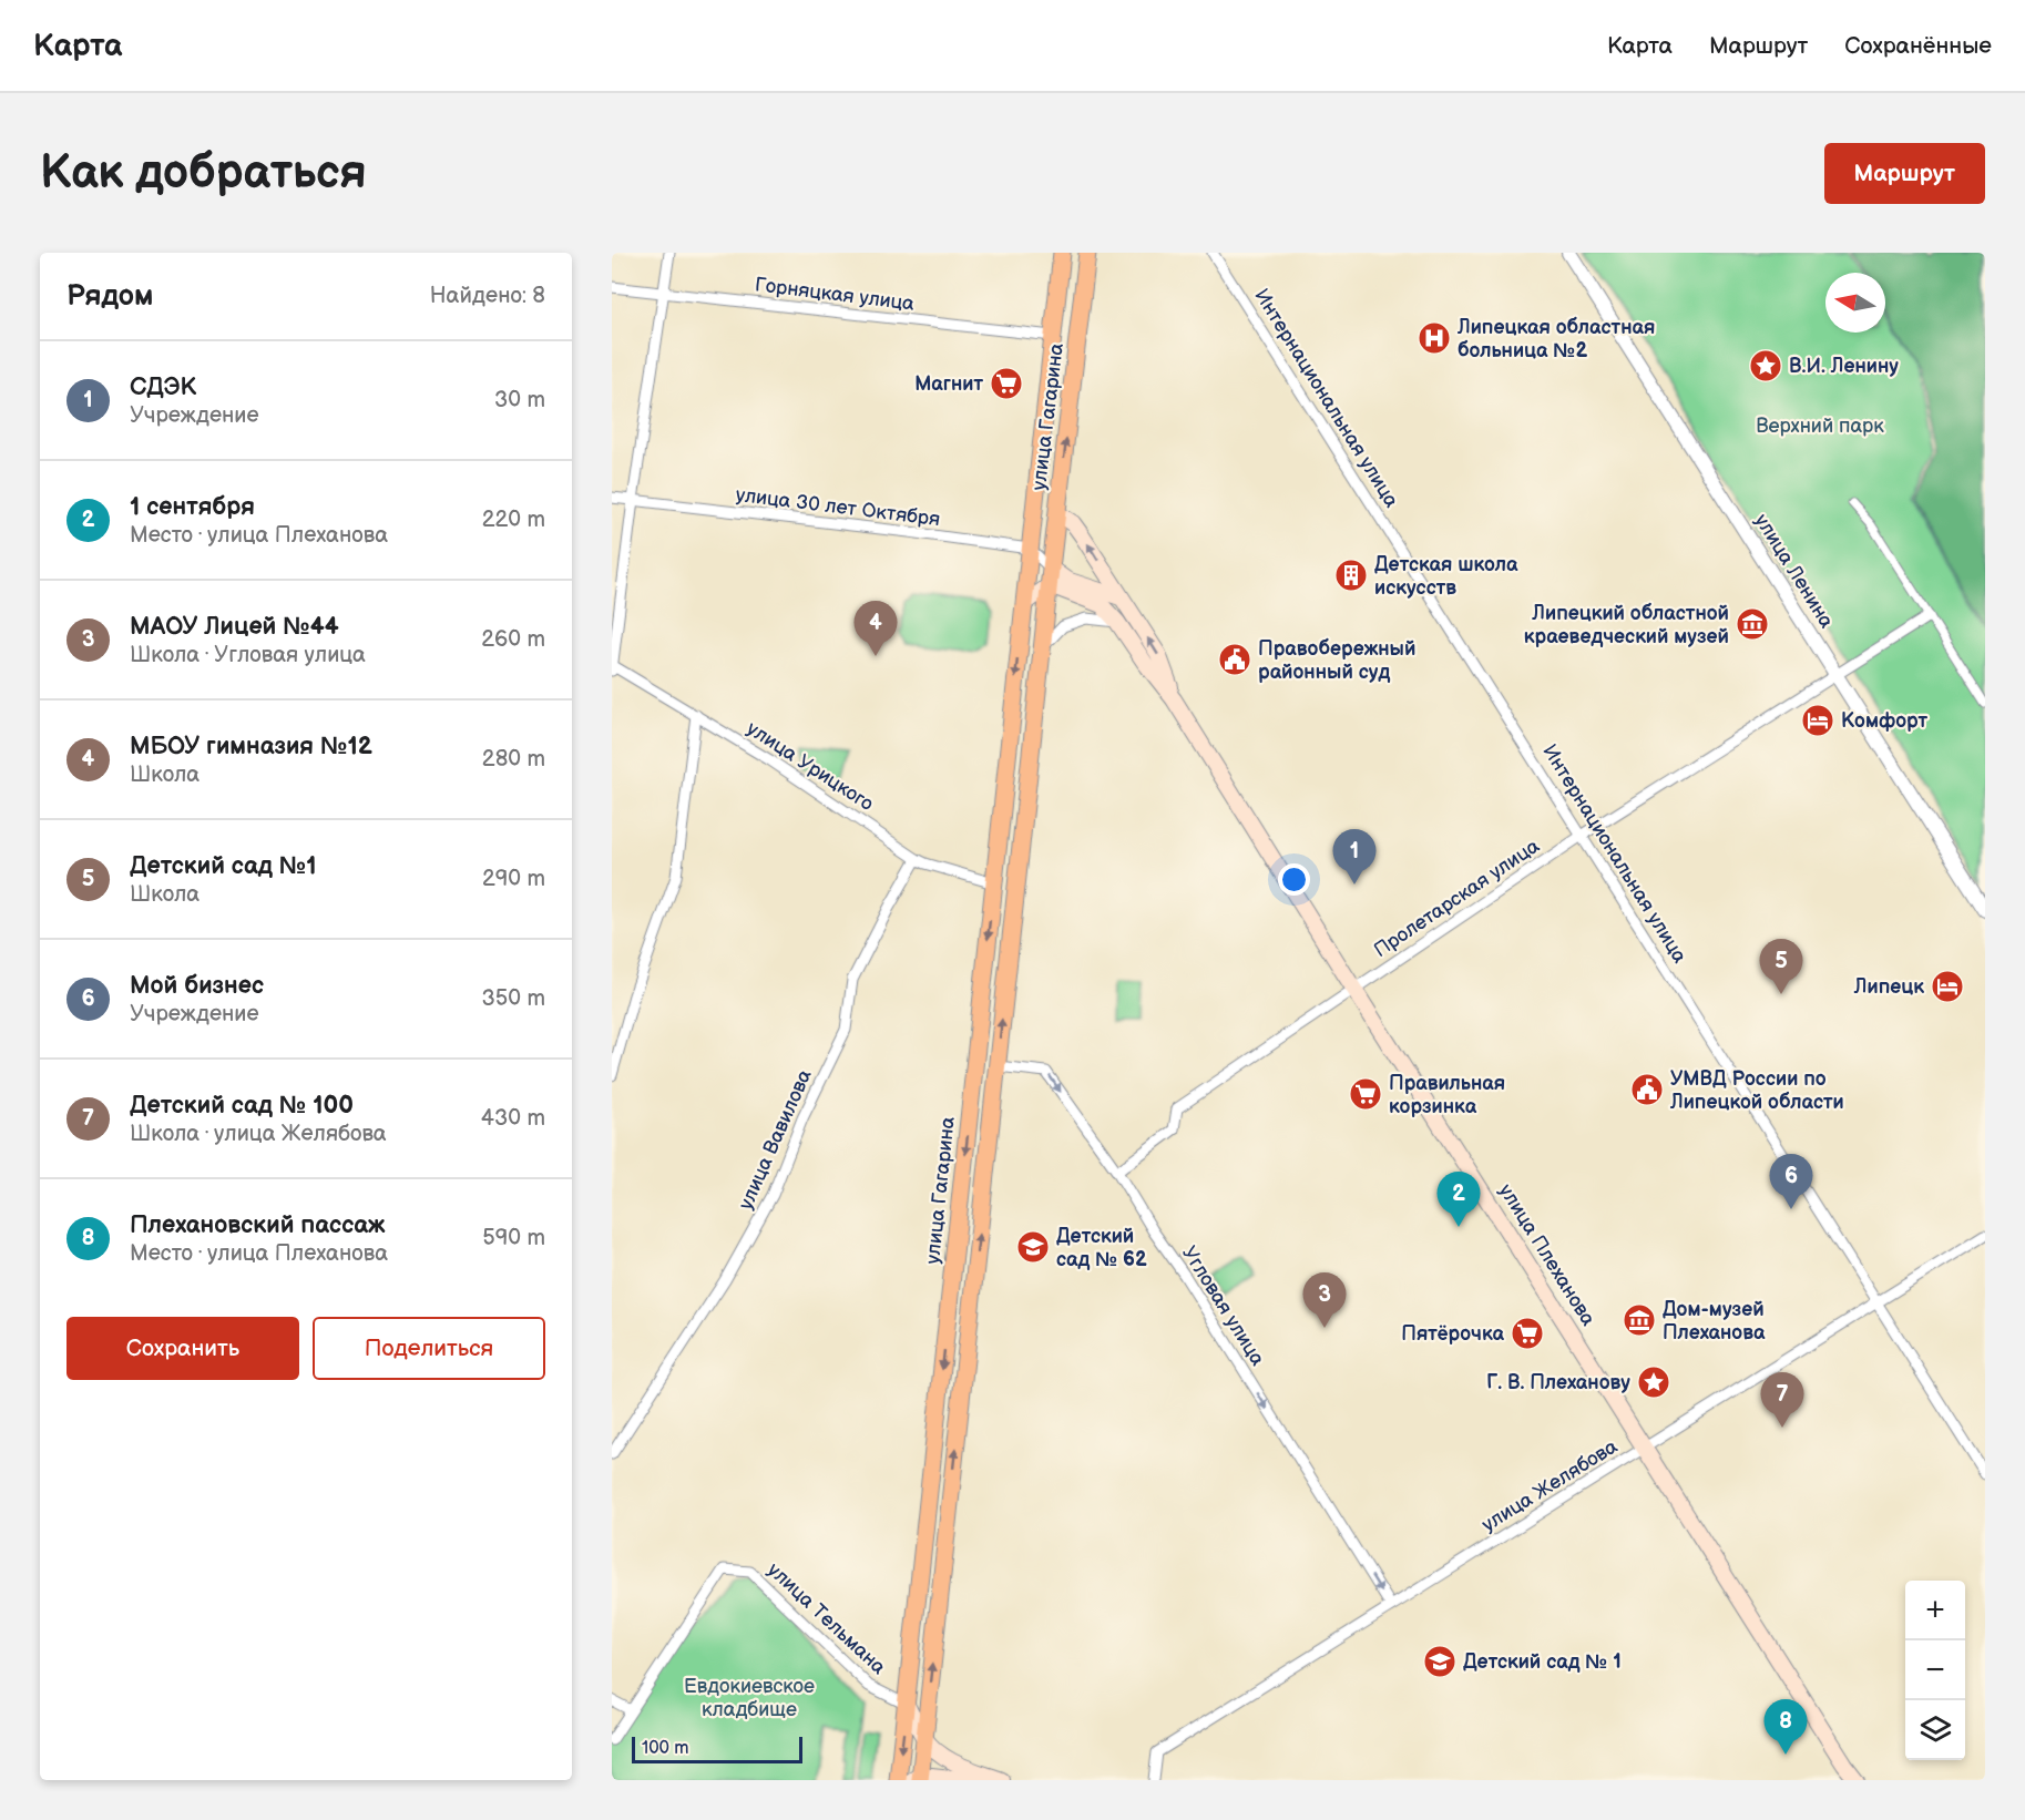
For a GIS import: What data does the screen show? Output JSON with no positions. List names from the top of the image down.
{
  "streets": {
    "main road": ["улица Гагарина", "улица Плеханова"],
    "street": [
      "Горняцкая улица",
      "Интернациональная улица",
      "улица 30 лет Октября",
      "улица Ленина",
      "улица Урицкого",
      "Пролетарская улица",
      "улица Вавилова",
      "Угловая улица",
      "улица Желябова",
      "улица Тельмана"
    ]
  },
  "crossings": [
    ["Горняцкая улица", "улица Гагарина"],
    ["Интернациональная улица", "Пролетарская улица"],
    ["Интернациональная улица", "улица Желябова"],
    ["улица Гагарина", "улица 30 лет Октября"],
    ["улица Гагарина", "улица Урицкого"],
    ["улица Гагарина", "улица Плеханова"],
    ["улица Гагарина", "Угловая улица"],
    ["улица Гагарина", "улица Тельмана"],
    ["улица Ленина", "Пролетарская улица"],
    ["улица Урицкого", "улица Вавилова"],
    ["Пролетарская улица", "улица Плеханова"],
    ["Пролетарская улица", "Угловая улица"],
    ["улица Плеханова", "улица Желябова"],
    ["Угловая улица", "улица Желябова"]
  ],
  "one_way": ["Угловая улица"],
  "parks": ["Верхний парк", "Евдокиевское кладбище"],
  "places": {
    "hospital": ["Липецкая областная больница №2"],
    "place": ["В.И. Ленину", "Г. В. Плеханову"],
    "supermarket": ["Магнит", "Правильная корзинка", "Пятёрочка"],
    "building": ["Детская школа искусств"],
    "museum": ["Липецкий областной краеведческий музей", "Дом-музей Плеханова"],
    "public building": ["Правобережный районный суд", "УМВД России по Липецкой области"],
    "hotel": ["Комфорт", "Липецк"],
    "school or university": ["Детский сад № 62", "Детский сад № 1"]
  },
  "scale_bar": "100 m",
  "north": "left",
  "page": {
    "header": "Карта",
    "nav": ["Карта", "Маршрут", "Сохранённые"],
    "buttons": [
      "Маршрут",
      ["Сохранить", "Поделиться"]
    ],
    "title": "Как добраться",
    "heading": ["Рядом", "Найдено: 8"],
    "list": [
      {
        "mark": "1",
        "name": "СДЭК",
        "note": "Учреждение",
        "value": "30 m"
      },
      {
        "mark": "2",
        "name": "1 сентября",
        "note": "Место · улица Плеханова",
        "value": "220 m"
      },
      {
        "mark": "3",
        "name": "МАОУ Лицей №44",
        "note": "Школа · Угловая улица",
        "value": "260 m"
      },
      {
        "mark": "4",
        "name": "МБОУ гимназия №12",
        "note": "Школа",
        "value": "280 m"
      },
      {
        "mark": "5",
        "name": "Детский сад №1",
        "note": "Школа",
        "value": "290 m"
      },
      {
        "mark": "6",
        "name": "Мой бизнес",
        "note": "Учреждение",
        "value": "350 m"
      },
      {
        "mark": "7",
        "name": "Детский сад № 100",
        "note": "Школа · улица Желябова",
        "value": "430 m"
      },
      {
        "mark": "8",
        "name": "Плехановский пассаж",
        "note": "Место · улица Плеханова",
        "value": "590 m"
      }
    ],
    "pins": [
      "4",
      "1",
      "5",
      "6",
      "2",
      "3",
      "7",
      "8"
    ],
    "map_buttons": ["+", "−"],
    "scale": "100 m"
  }
}
